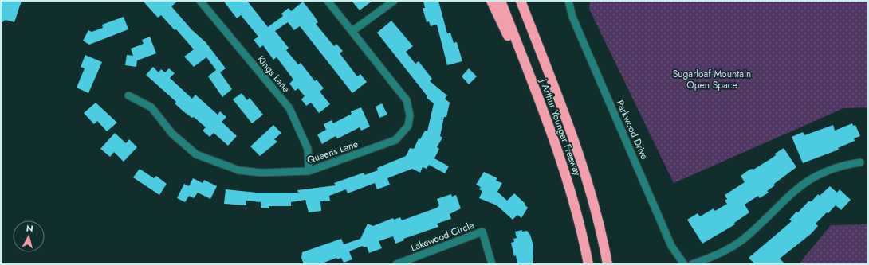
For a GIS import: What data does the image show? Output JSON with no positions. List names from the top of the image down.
{
  "streets": {
    "highway": ["J Arthur Younger Freeway"],
    "street": [
      "Kings Lane",
      "Parkwood Drive",
      "Queens Lane",
      "Lakewood Circle"
    ]
  },
  "crossings": [
    ["Kings Lane", "Queens Lane"]
  ],
  "parks": ["Sugarloaf Mountain Open Space"],
  "north": "top"
}
